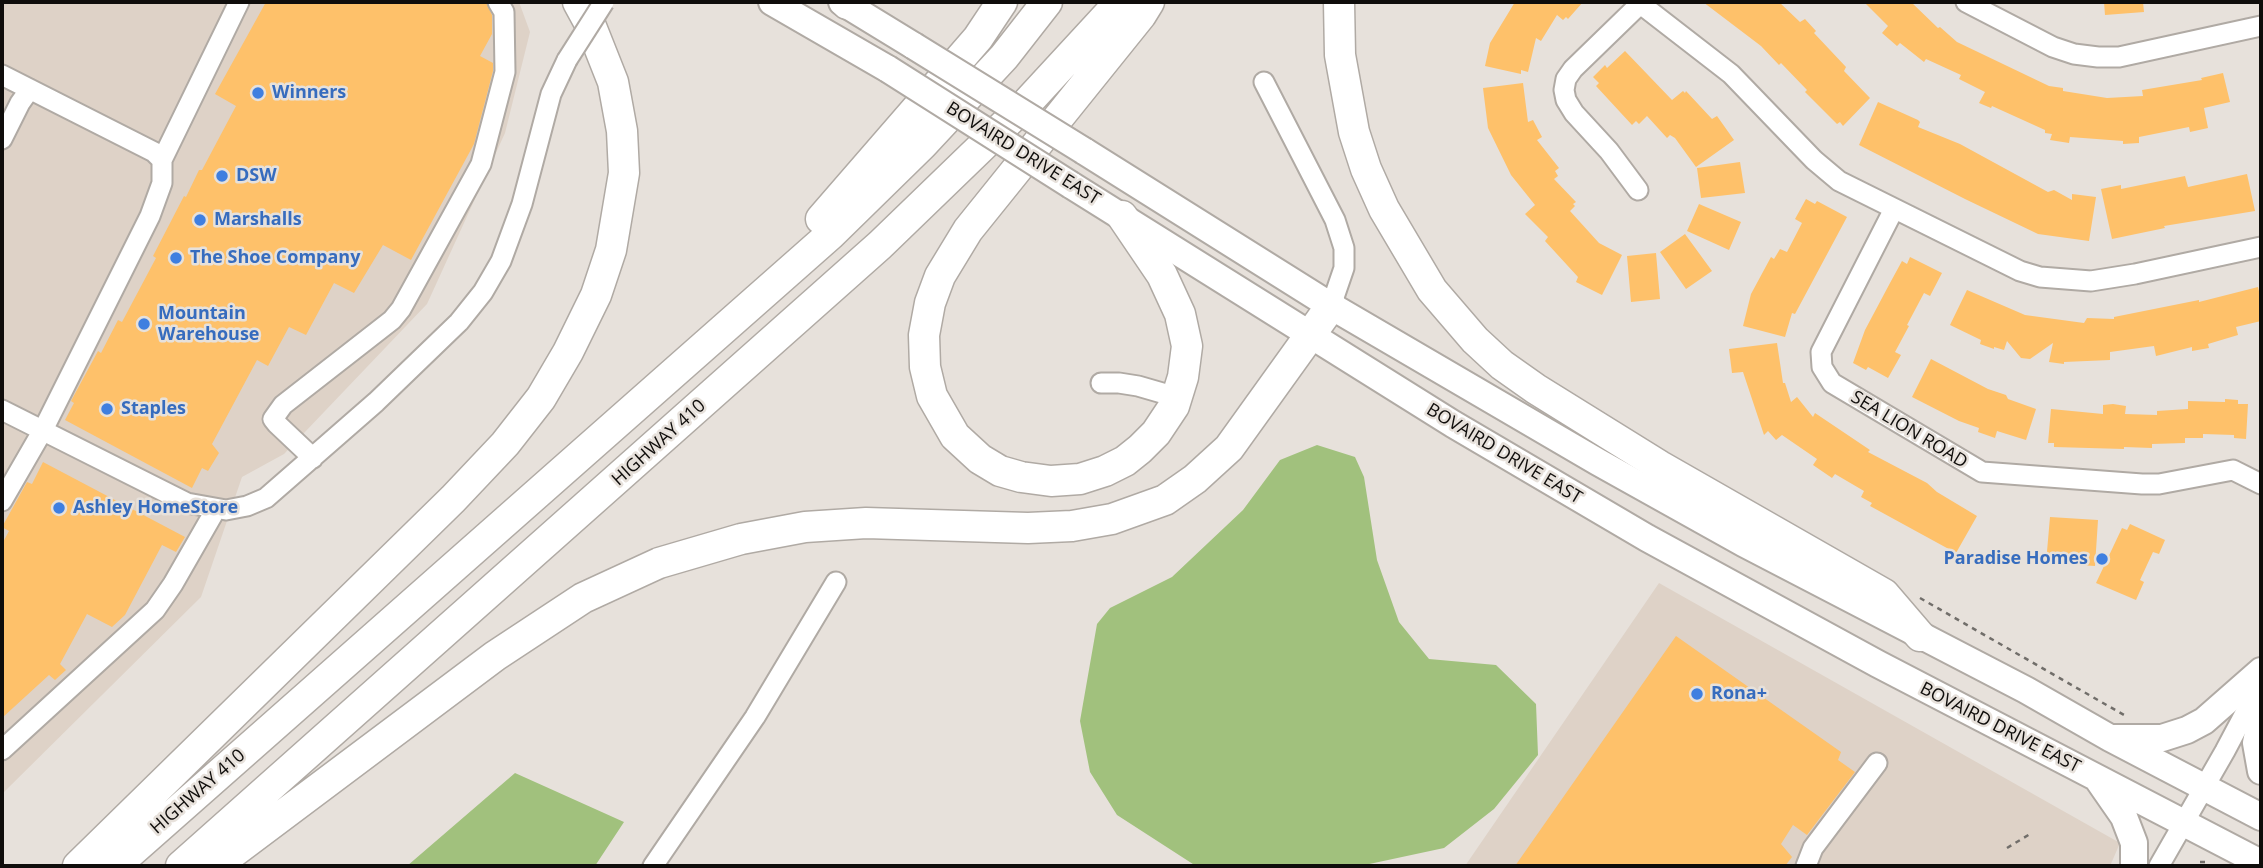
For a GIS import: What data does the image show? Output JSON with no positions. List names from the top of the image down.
{
  "streets": {
    "highway": ["HIGHWAY 410"],
    "main road": ["BOVAIRD DRIVE EAST"],
    "street": ["SEA LION ROAD"]
  },
  "places": [
    "Winners",
    "DSW",
    "Marshalls",
    "The Shoe Company",
    "Mountain Warehouse",
    "Staples",
    "Ashley HomeStore",
    "Paradise Homes",
    "Rona+"
  ]
}
